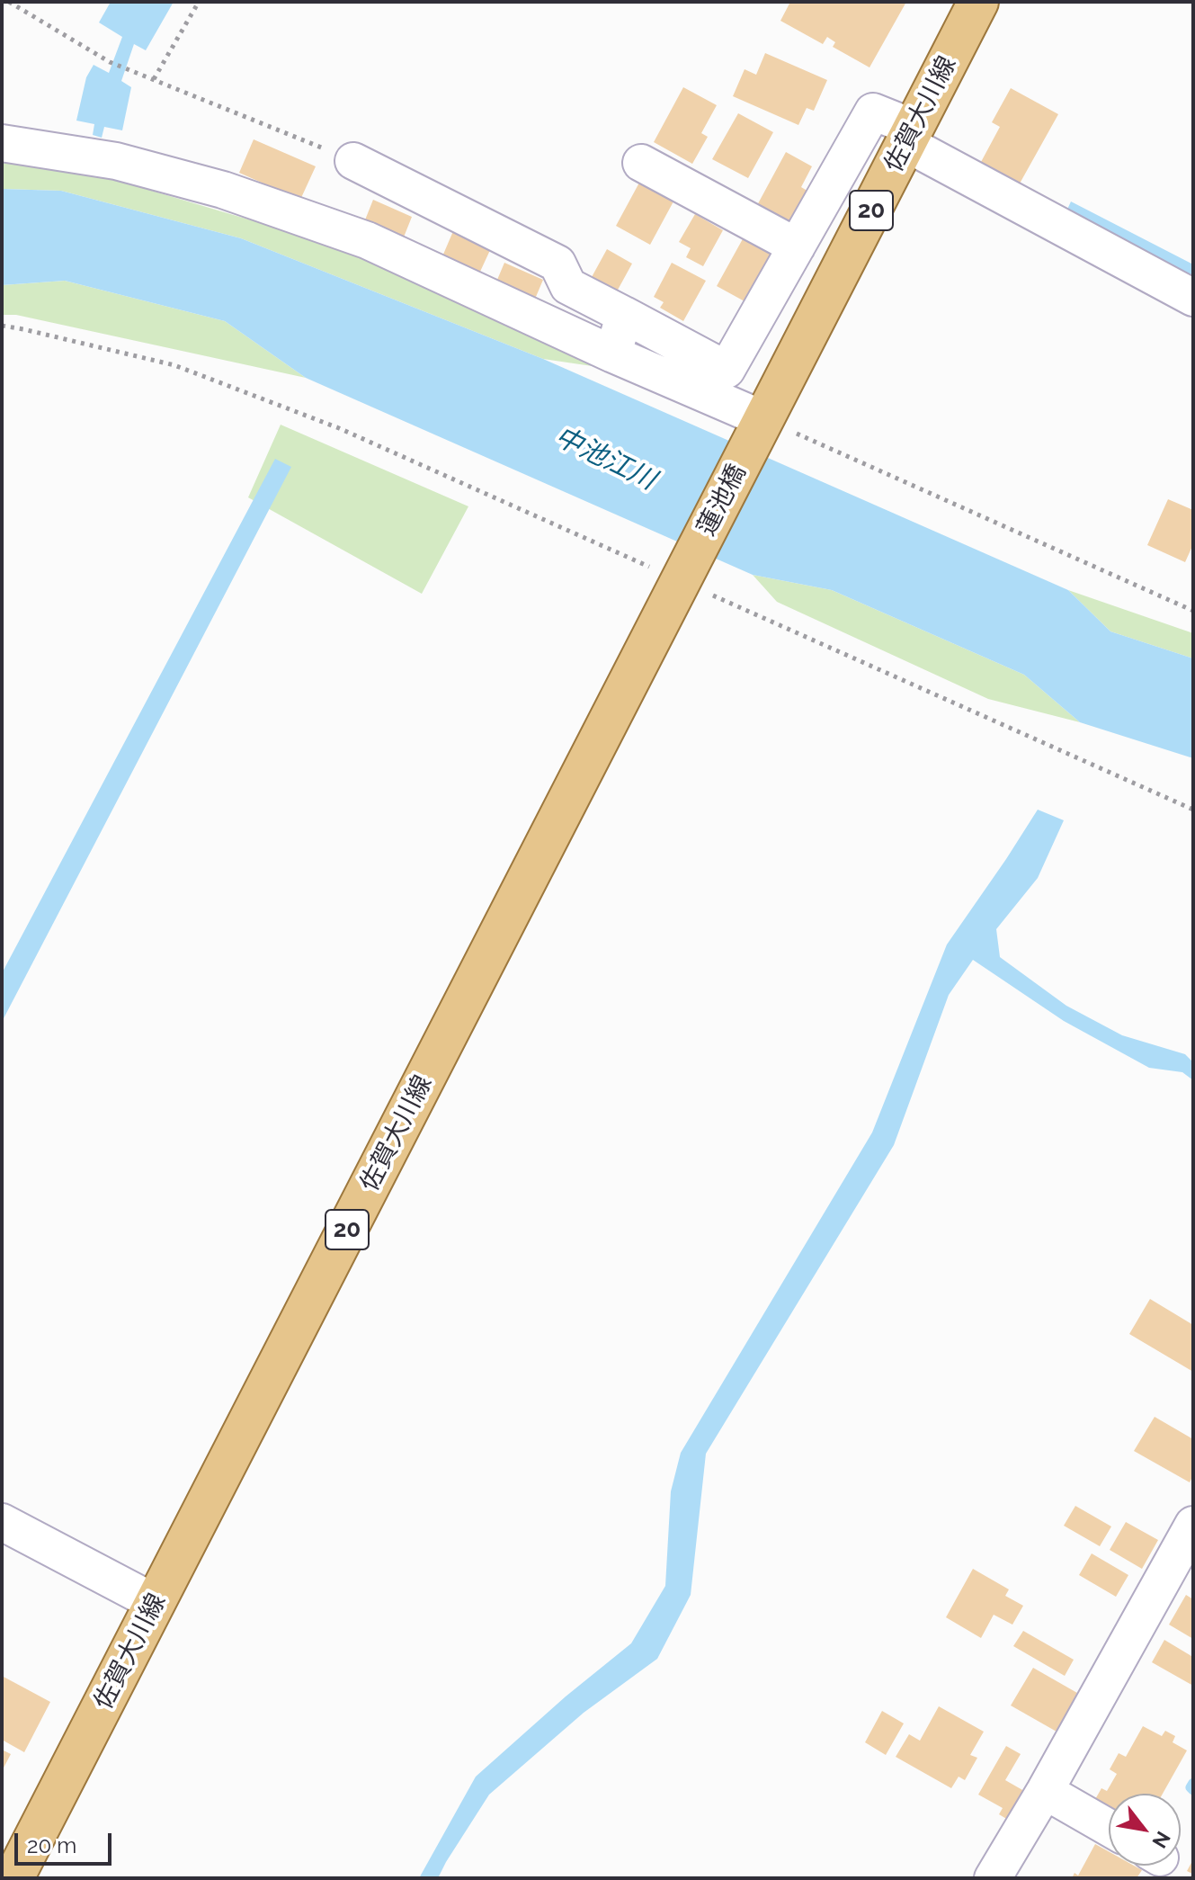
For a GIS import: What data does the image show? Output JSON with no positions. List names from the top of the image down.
{
  "streets": {
    "main road": ["佐賀大川線", "20", "蓮池橋"]
  },
  "crossings": [
    ["佐賀大川線", "蓮池橋"]
  ],
  "water": ["中池江川"],
  "scale_bar": "20 m",
  "north": "bottom right"
}
